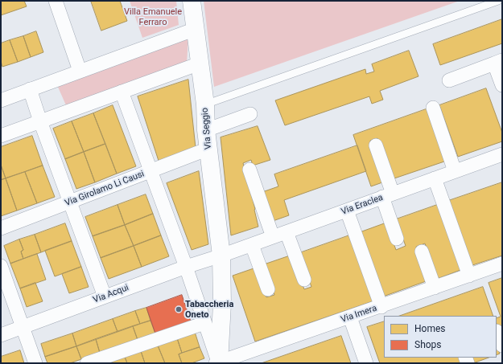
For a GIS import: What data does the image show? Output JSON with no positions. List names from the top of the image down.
{
  "streets": {
    "street": [
      "Via Seggio",
      "Via Girolamo Li Causi",
      "Via Eraclea",
      "Via Acqui",
      "Via Imera"
    ]
  },
  "crossings": [
    ["Via Seggio", "Via Girolamo Li Causi"],
    ["Via Seggio", "Via Eraclea"],
    ["Via Seggio", "Via Acqui"],
    ["Via Seggio", "Via Imera"],
    ["Via Eraclea", "Via Acqui"]
  ],
  "parks": ["Villa Emanuele Ferraro"],
  "places": ["Tabaccheria Oneto"],
  "legend": ["Homes", "Shops"]
}
